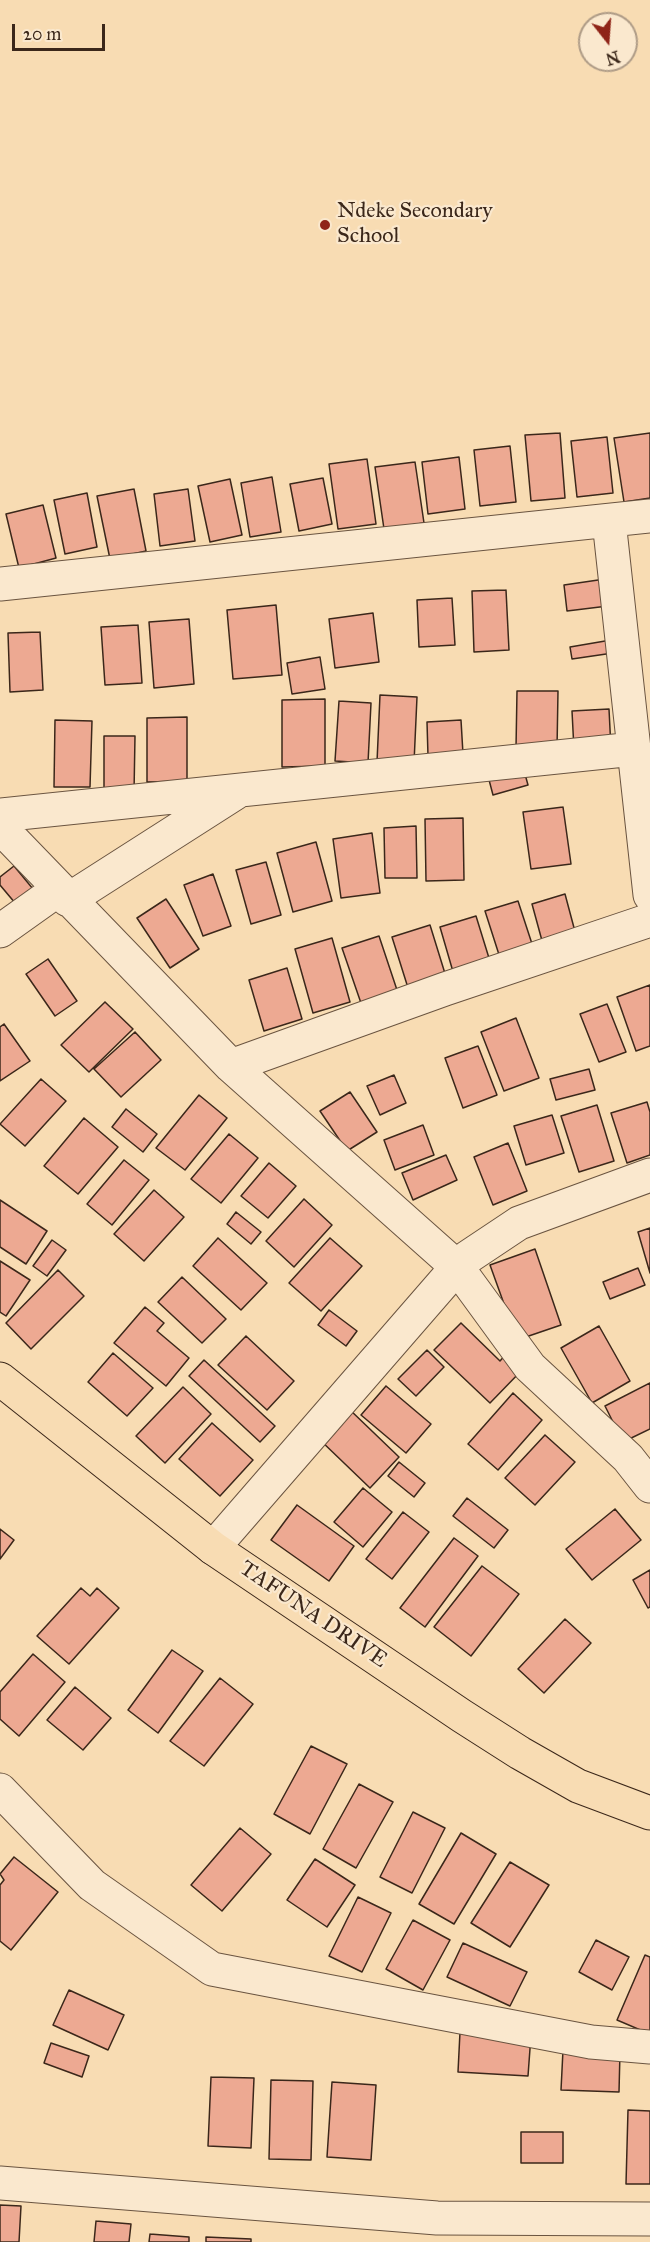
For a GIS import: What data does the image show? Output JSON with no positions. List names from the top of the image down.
{
  "streets": {
    "main road": ["TAFUNA DRIVE"]
  },
  "places": ["Ndeke Secondary School"],
  "scale_bar": "20 m",
  "north": "bottom"
}
